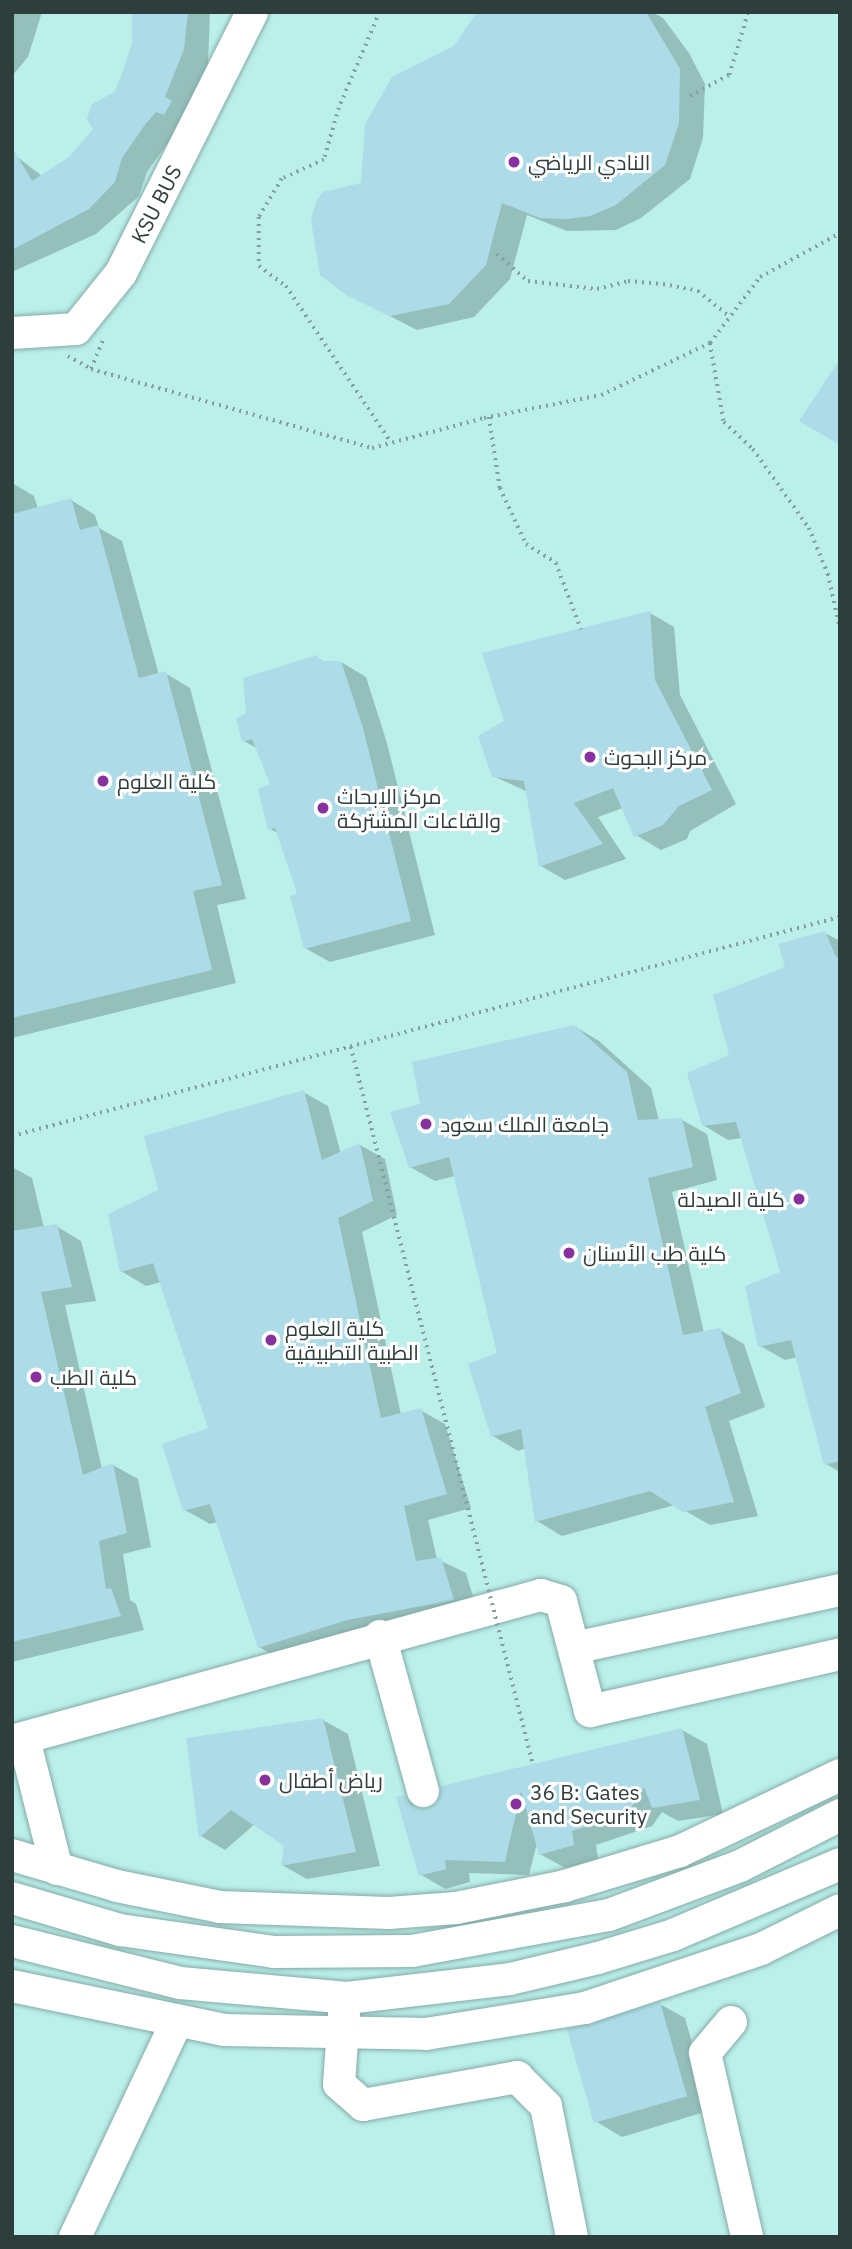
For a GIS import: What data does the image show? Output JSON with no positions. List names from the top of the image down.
{
  "streets": {
    "lane": ["KSU BUS"]
  },
  "places": [
    "النادي الرياضي",
    "مركز البحوث",
    "كلية العلوم",
    "مركز الابحاث والقاعات المشتركة",
    "جامعة الملك سعود",
    "كلية الصيدلة",
    "كلية طب الأسنان",
    "كلية العلوم الطبية التطبيقية",
    "كلية الطب",
    "رياض أطفال",
    "36 B: Gates and Security"
  ]
}
